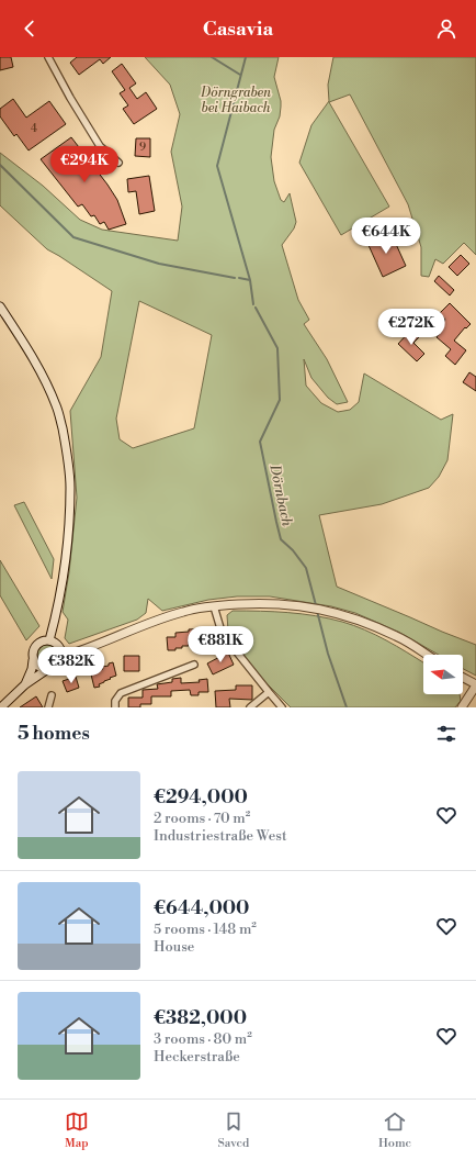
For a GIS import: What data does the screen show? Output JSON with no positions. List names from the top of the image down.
{
  "water": ["Dörnbach"],
  "parks": ["Dörngraben bei Haibach"],
  "house_numbers": ["4", "9"],
  "north": "left",
  "page": {
    "header": "Casavia",
    "price": [
      "€294K",
      "€644K",
      "€272K",
      "€881K",
      "€382K"
    ],
    "heading": "5 homes",
    "list": [
      {
        "name": "€294,000",
        "note": "2 rooms · 70 m² · Industriestraße West"
      },
      {
        "name": "€644,000",
        "note": "5 rooms · 148 m² · House"
      },
      {
        "name": "€382,000",
        "note": "3 rooms · 80 m² · Heckerstraße"
      }
    ],
    "tabs": ["Map", "Saved", "Home"]
  }
}
